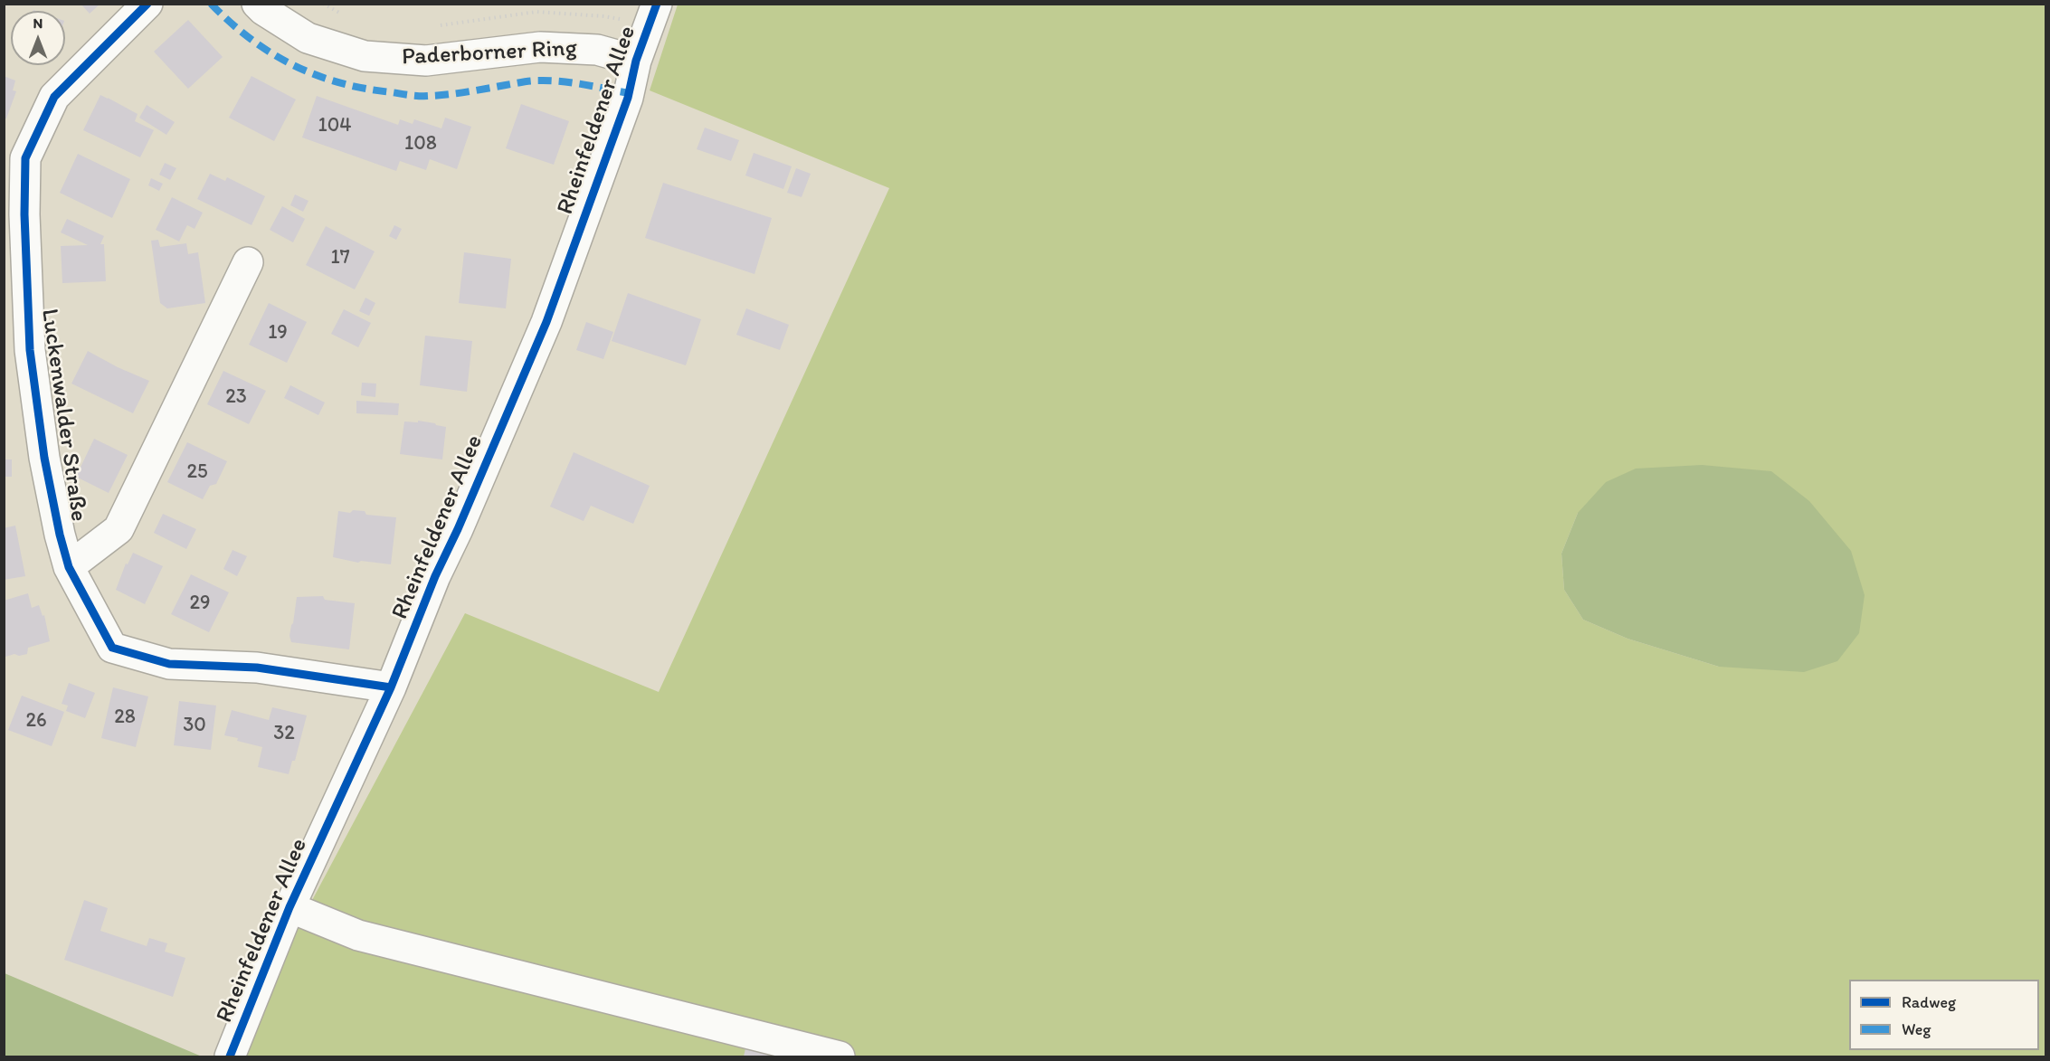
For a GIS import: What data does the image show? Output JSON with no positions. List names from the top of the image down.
{
  "streets": {
    "street": ["Paderborner Ring", "Rheinfeldener Allee", "Luckenwalder Straße"]
  },
  "crossings": [
    ["Paderborner Ring", "Rheinfeldener Allee"],
    ["Rheinfeldener Allee", "Luckenwalder Straße"]
  ],
  "house_numbers": [
    "104",
    "108",
    "17",
    "19",
    "23",
    "25",
    "29",
    "28",
    "26",
    "30",
    "32"
  ],
  "legend": ["Radweg", "Weg"],
  "north": "top"
}
